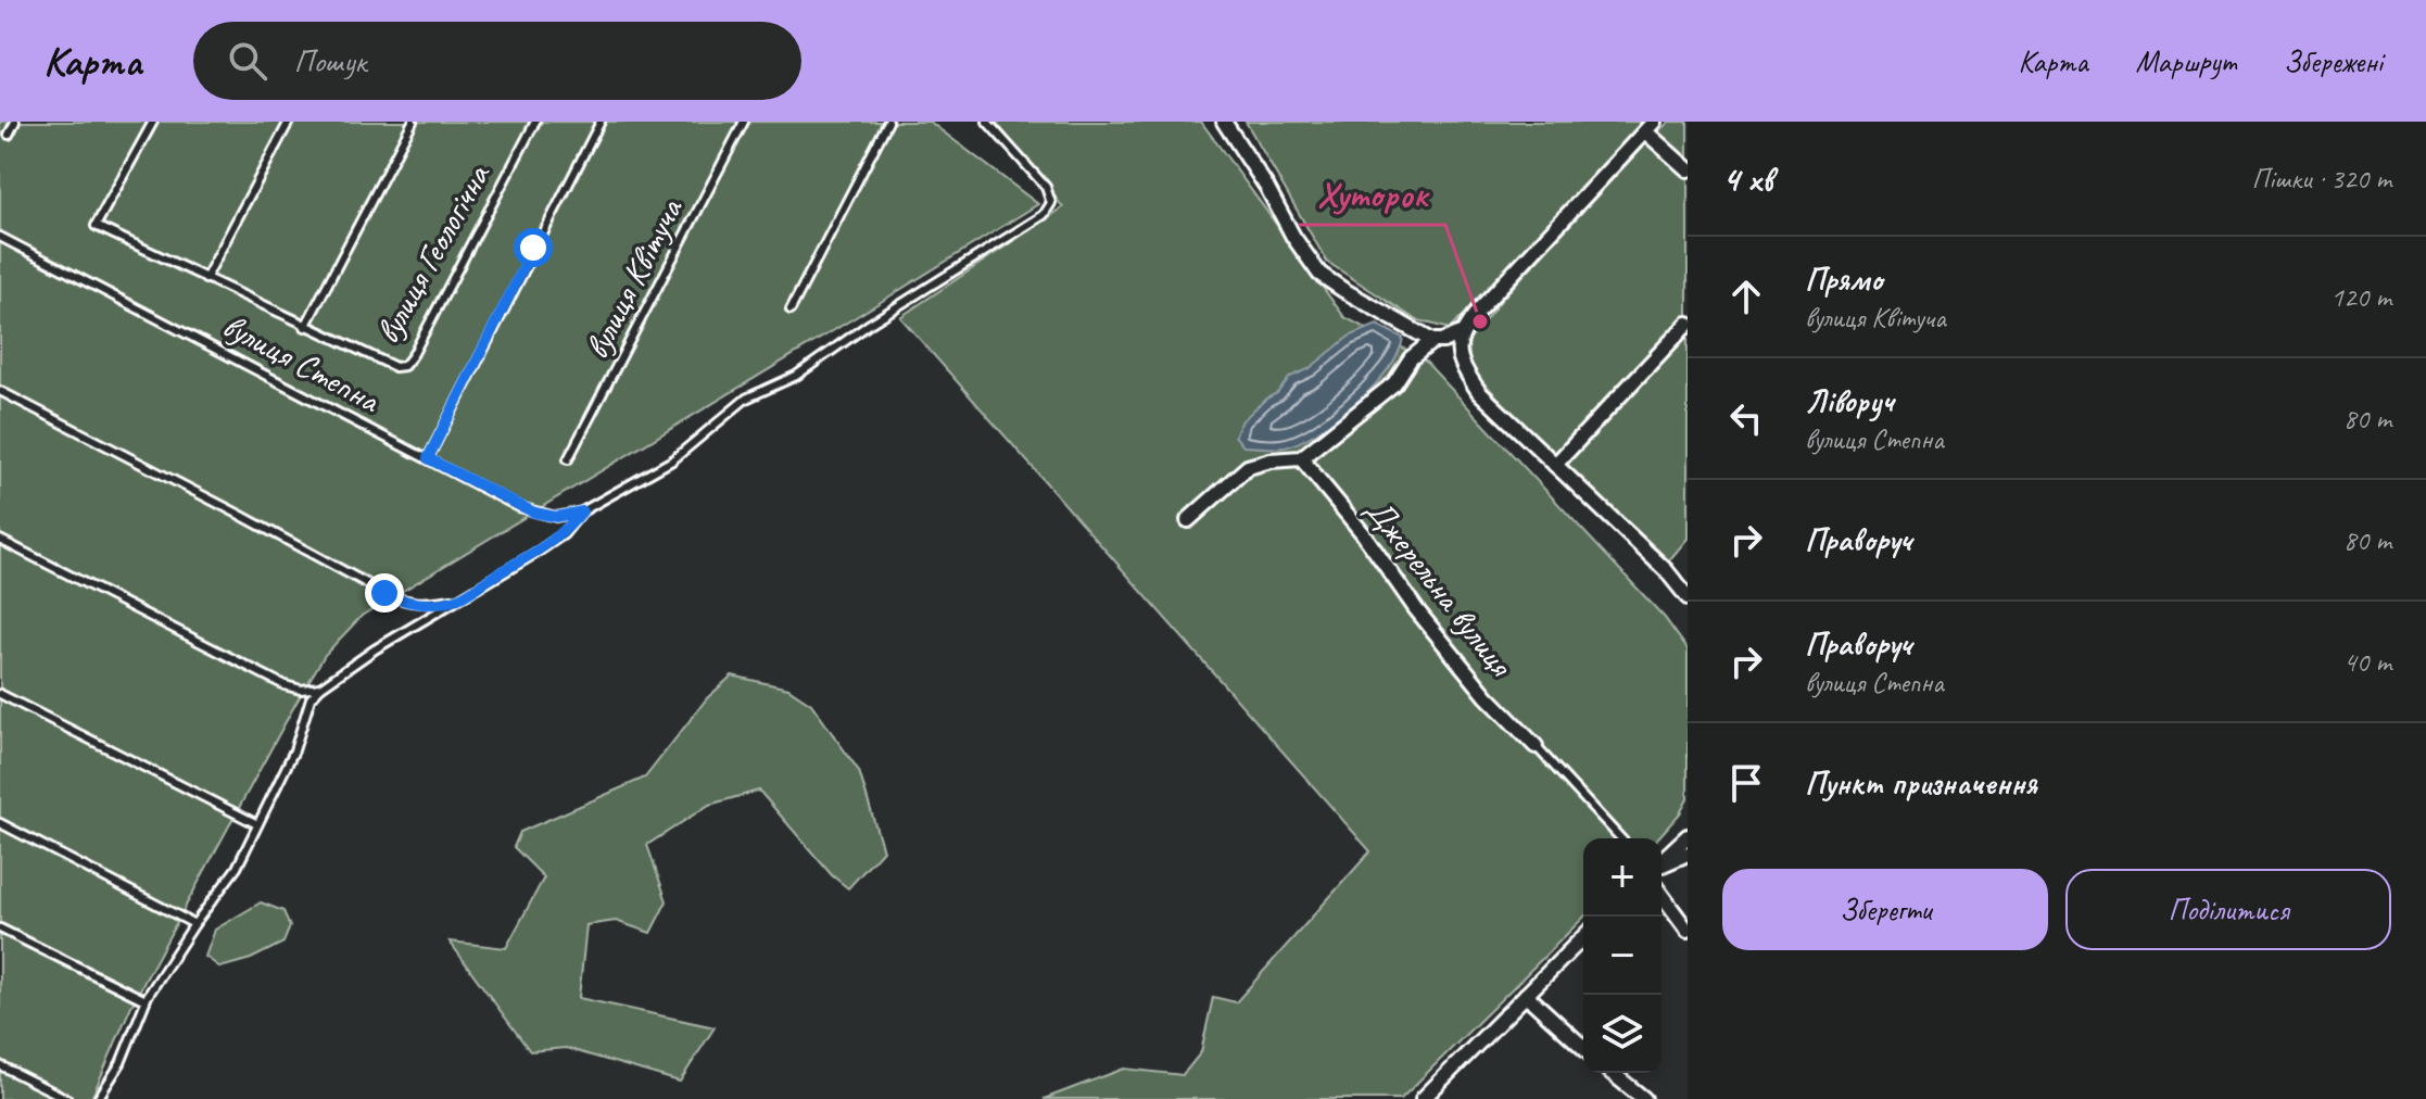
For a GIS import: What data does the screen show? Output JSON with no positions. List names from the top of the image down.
{
  "streets": {
    "street": ["Джерельна вулиця"],
    "lane": ["вулиця Геологічна", "вулиця Квітуча", "вулиця Степна"]
  },
  "places": ["Хуторок"],
  "page": {
    "header": "Карта",
    "search": "Пошук",
    "nav": ["Карта", "Маршрут", "Збережені"],
    "heading": ["4 хв", "Пішки · 320 m"],
    "list": [
      ["Прямо", "вулиця Квітуча", "120 m"],
      ["Ліворуч", "вулиця Степна", "80 m"],
      ["Праворуч", "80 m"],
      ["Праворуч", "вулиця Степна", "40 m"],
      "Пункт призначення"
    ],
    "map_buttons": ["+", "−"],
    "buttons": ["Зберегти", "Поділитися"]
  }
}
